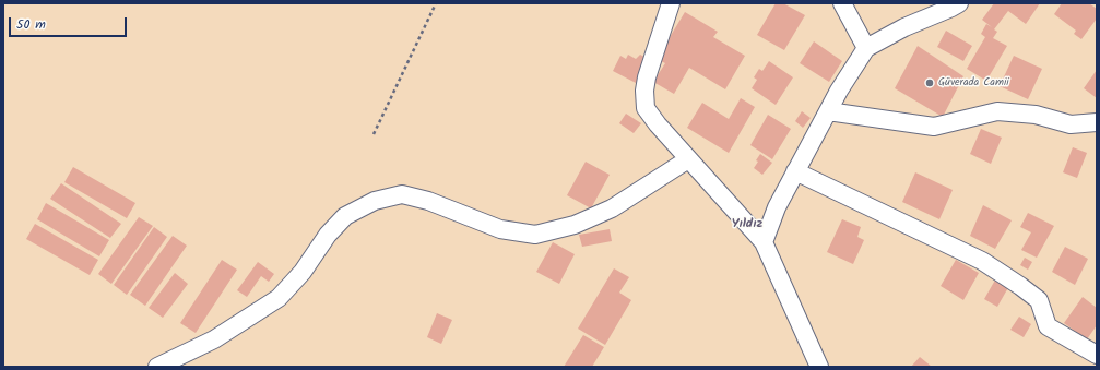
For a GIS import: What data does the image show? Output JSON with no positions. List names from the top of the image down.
{
  "districts": ["Yıldız"],
  "places": ["Güverada Camii"],
  "scale_bar": "50 m"
}
